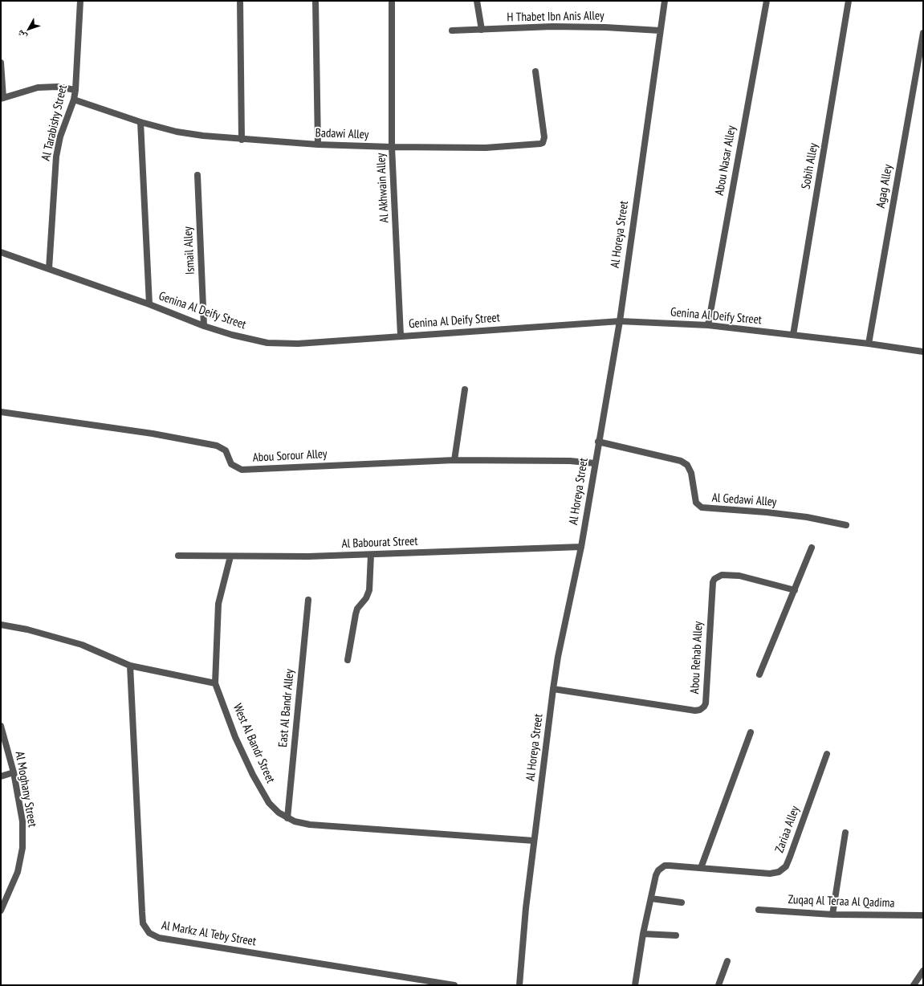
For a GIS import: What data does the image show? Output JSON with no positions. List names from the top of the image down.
{
  "streets": {
    "street": [
      "H Thabet Ibn Anis Alley",
      "Al Tarabishy Street",
      "Badawi Alley",
      "Abou Nasar Alley",
      "Sobih Alley",
      "Agag Alley",
      "Al Akhwain Alley",
      "Al Horeya Street",
      "Ismail Alley",
      "Genina Al Deify Street",
      "Abou Sorour Alley",
      "Al Gedawi Alley",
      "Al Babourat Street",
      "Abou Rehab Alley",
      "East Al Bandr Alley",
      "West Al Bandr Street",
      "Al Moghany Street",
      "Zariaa Alley",
      "Zuqaq Al Teraa Al Qadima",
      "Al Markz Al Teby Street"
    ]
  },
  "crossings": [
    ["H Thabet Ibn Anis Alley", "Al Horeya Street"],
    ["Al Tarabishy Street", "Badawi Alley"],
    ["Al Tarabishy Street", "Genina Al Deify Street"],
    ["Badawi Alley", "Al Akhwain Alley"],
    ["Abou Nasar Alley", "Genina Al Deify Street"],
    ["Sobih Alley", "Genina Al Deify Street"],
    ["Agag Alley", "Genina Al Deify Street"],
    ["Al Akhwain Alley", "Genina Al Deify Street"],
    ["Al Horeya Street", "Genina Al Deify Street"],
    ["Al Horeya Street", "Abou Sorour Alley"],
    ["Al Horeya Street", "Al Gedawi Alley"],
    ["Al Horeya Street", "Al Babourat Street"],
    ["Al Horeya Street", "Abou Rehab Alley"],
    ["Al Horeya Street", "West Al Bandr Street"],
    ["Ismail Alley", "Genina Al Deify Street"],
    ["East Al Bandr Alley", "West Al Bandr Street"]
  ],
  "north": "bottom left"
}
